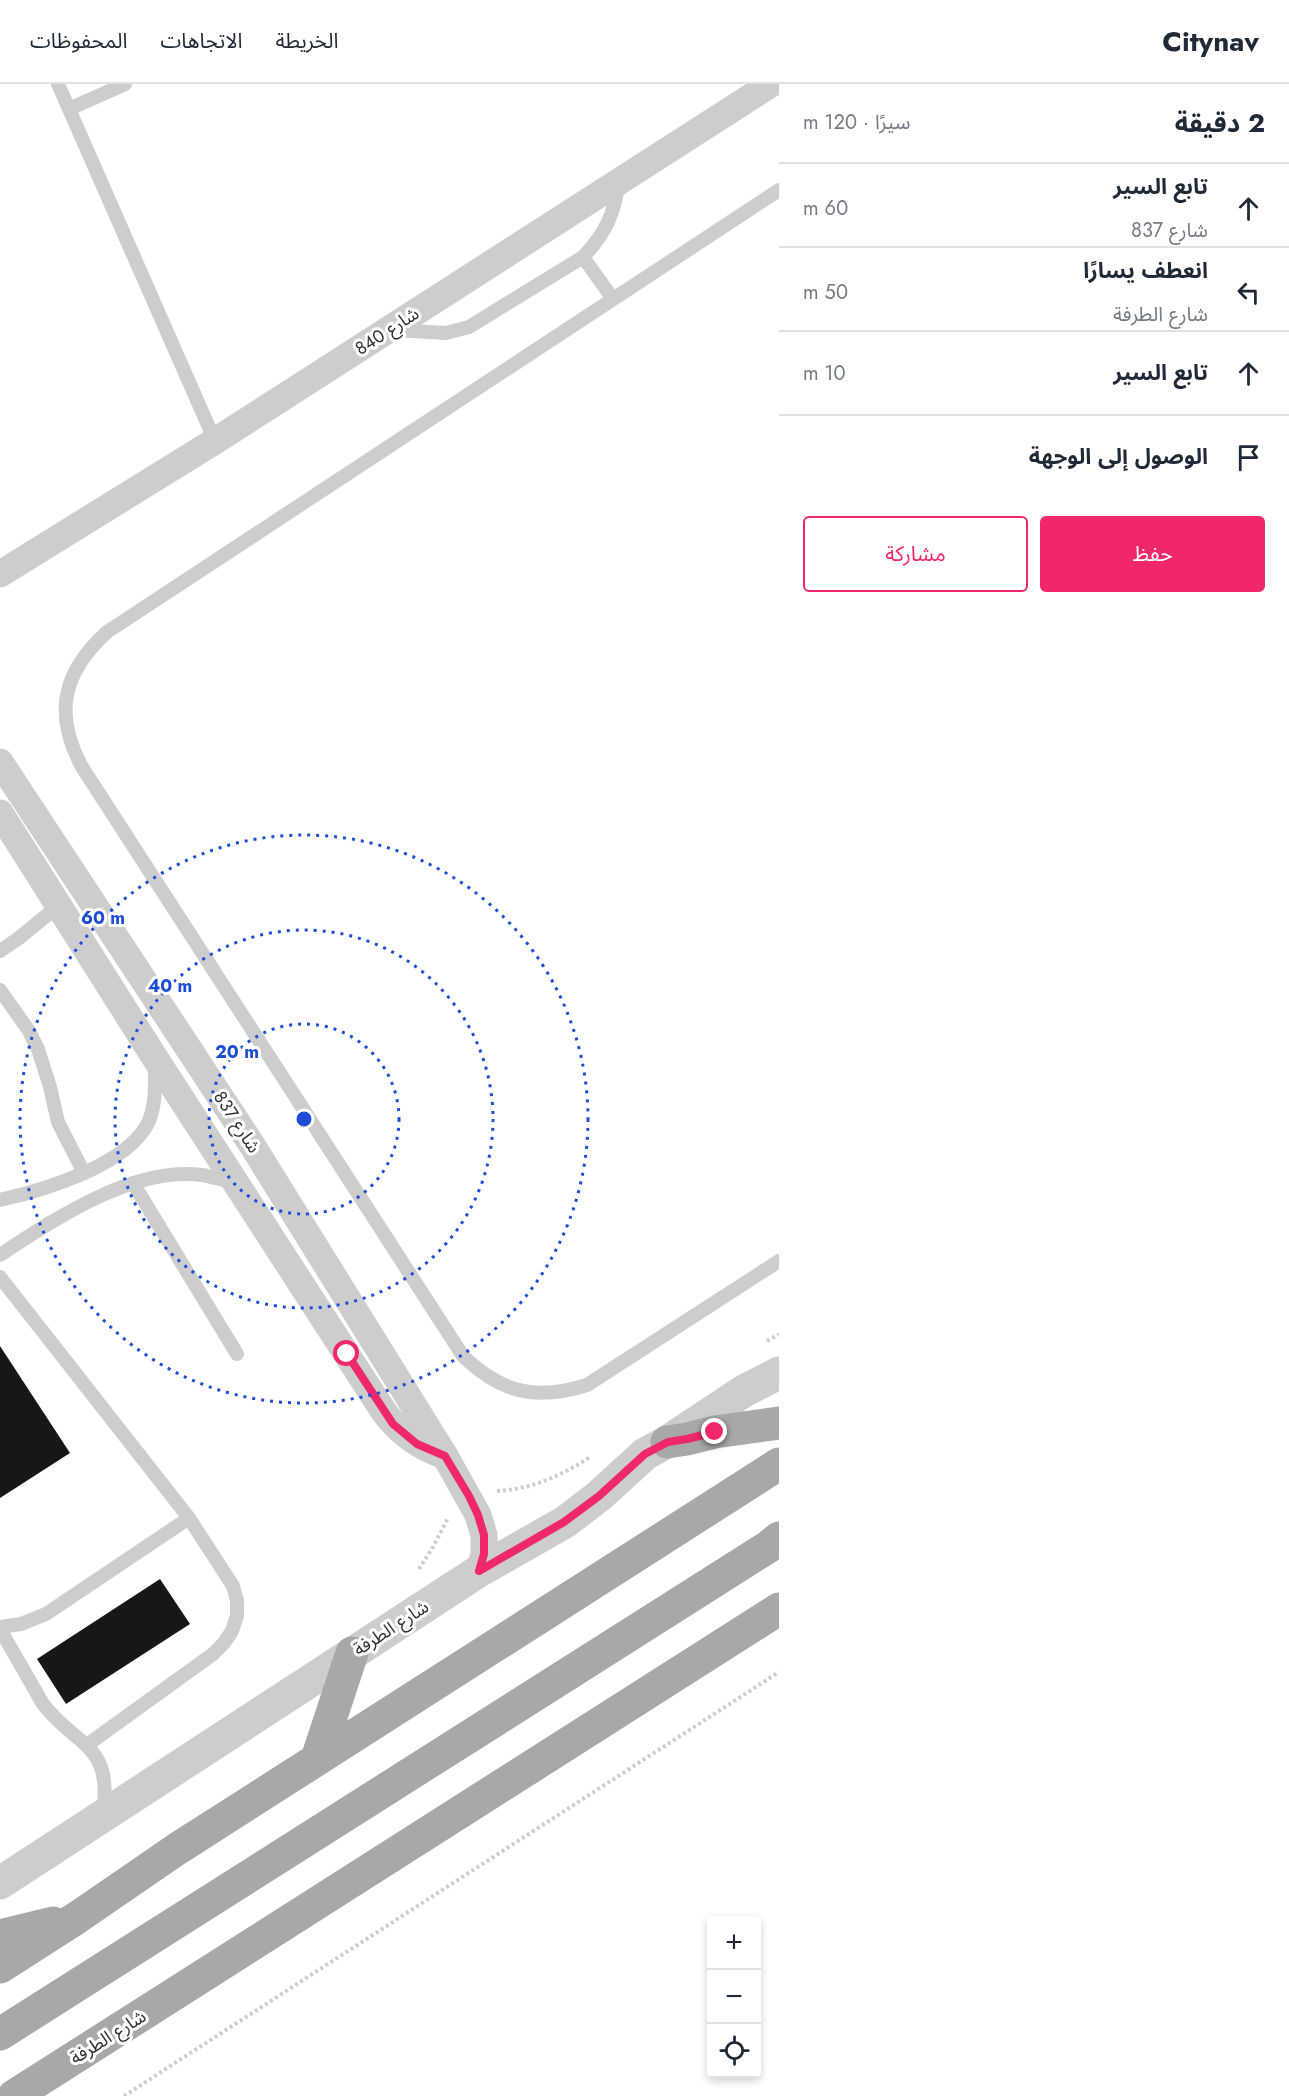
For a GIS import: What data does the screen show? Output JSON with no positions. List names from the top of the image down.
{
  "streets": {
    "main road": ["شارع الطرفة"],
    "street": ["شارع 840", "شارع 837"]
  },
  "crossings": [
    ["شارع 837", "شارع الطرفة"]
  ],
  "page": {
    "header": "Citynav",
    "nav": ["الخريطة", "الاتجاهات", "المحفوظات"],
    "heading": ["2 دقيقة", "سيرًا · 120 m"],
    "list": [
      ["تابع السير", "شارع 837", "60 m"],
      ["انعطف يسارًا", "شارع الطرفة", "50 m"],
      ["تابع السير", "10 m"],
      "الوصول إلى الوجهة"
    ],
    "buttons": ["حفظ", "مشاركة"],
    "map_buttons": ["+", "−"]
  },
  "rings": ["60 m", "40 m", "20 m"]
}
